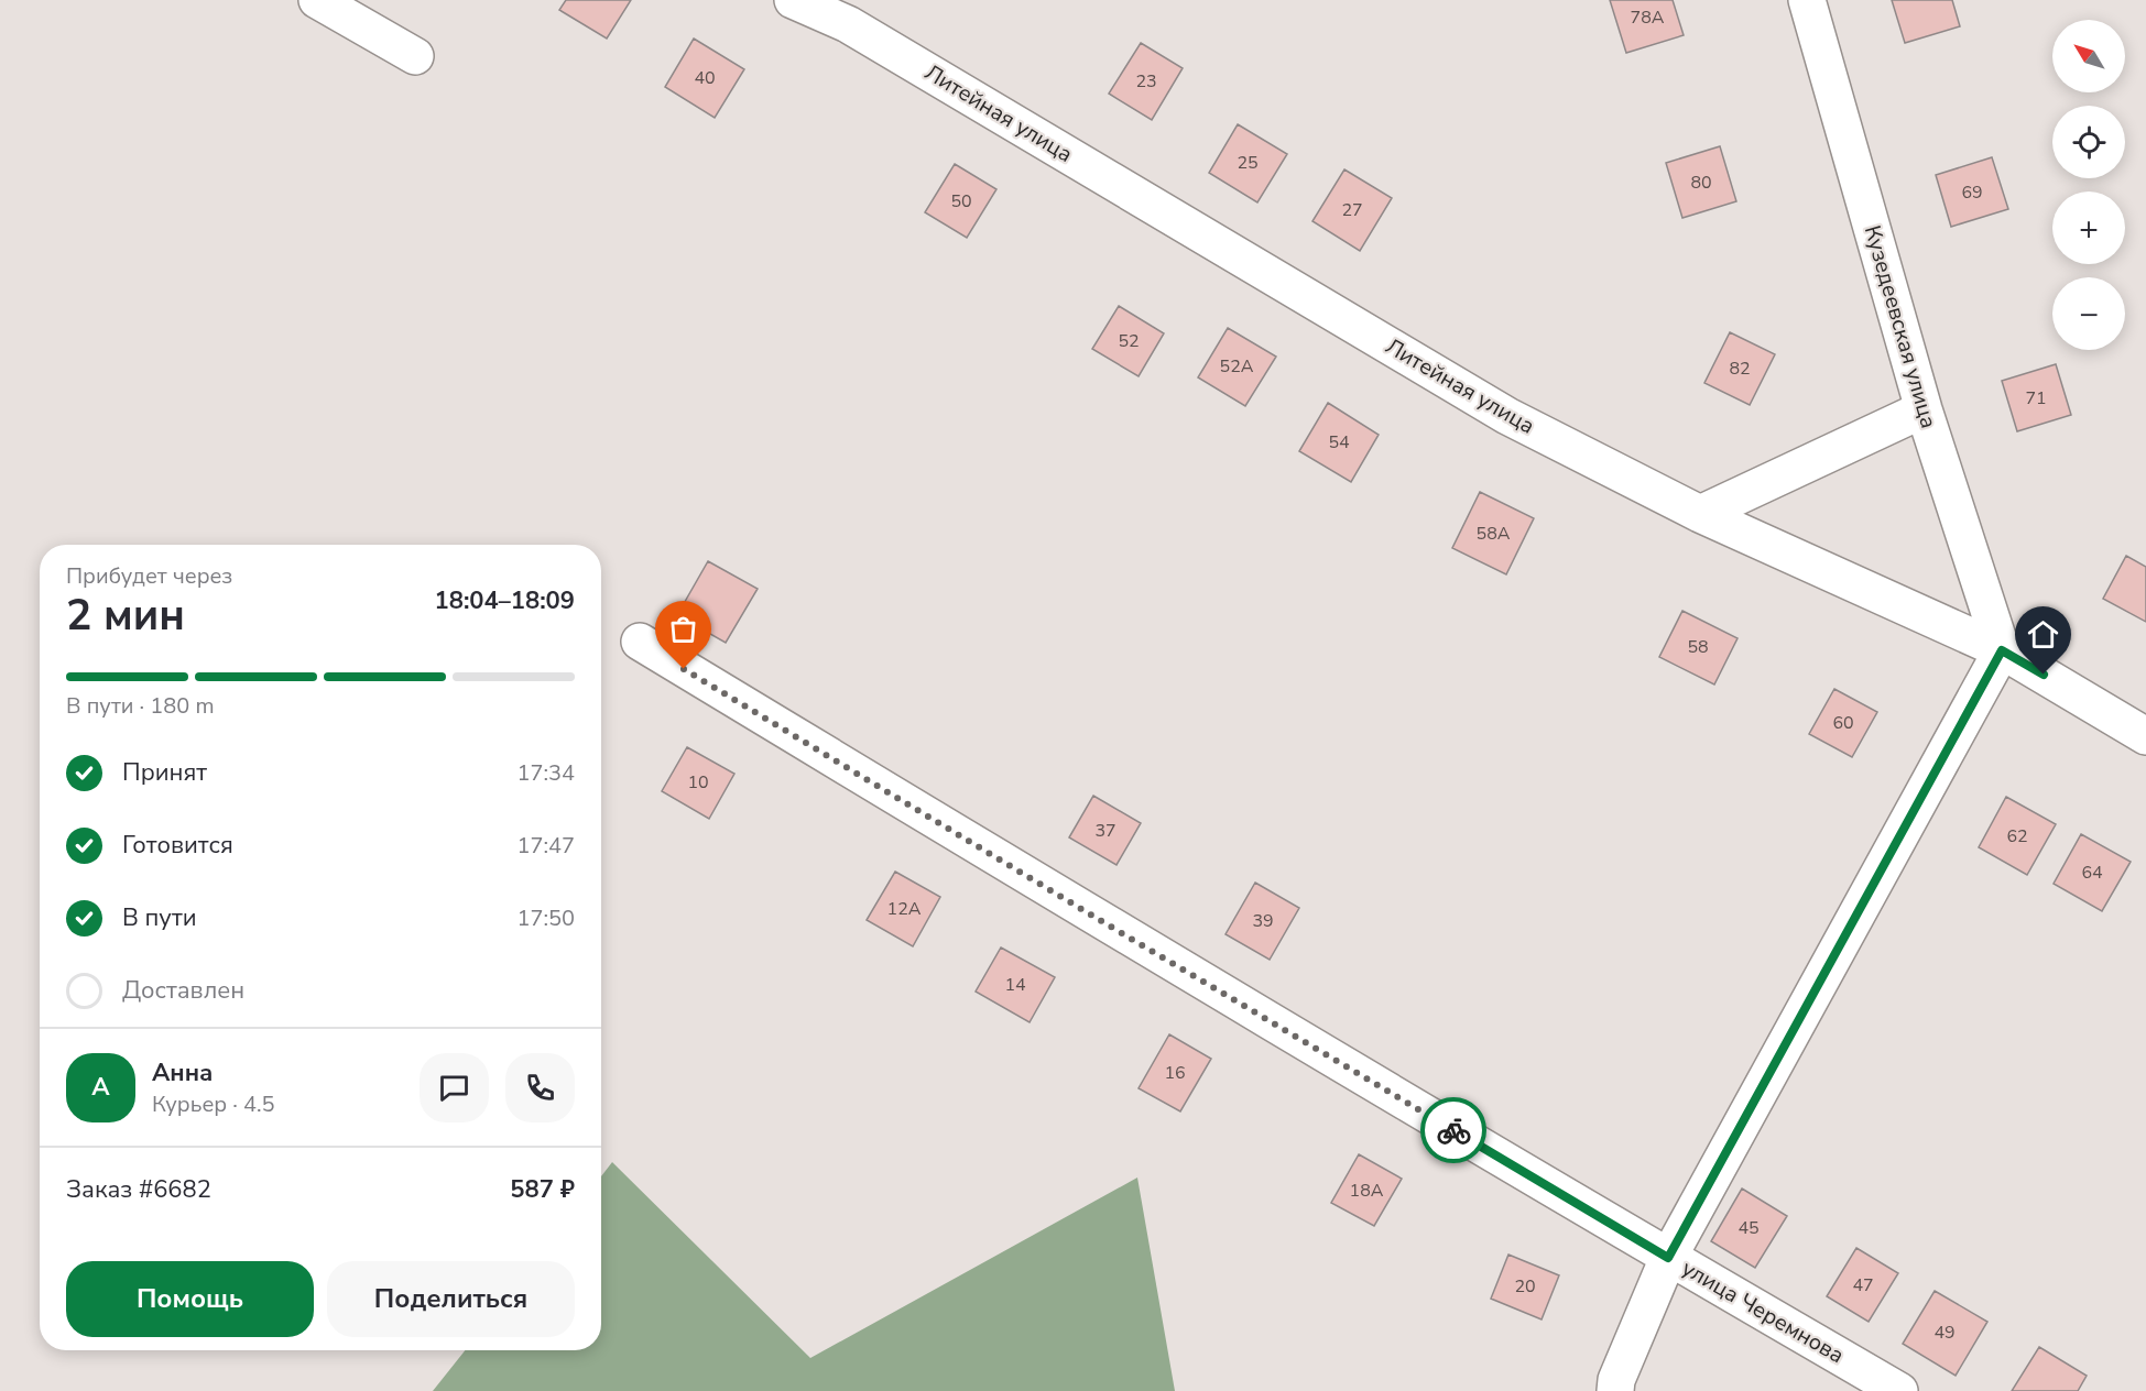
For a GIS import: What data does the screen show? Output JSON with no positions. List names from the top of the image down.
{
  "streets": {
    "street": ["Литейная улица", "Кузедеевская улица", "улица Черемнова"]
  },
  "crossings": [
    ["Литейная улица", "Кузедеевская улица"]
  ],
  "house_numbers": [
    "78А",
    "40",
    "23",
    "25",
    "80",
    "69",
    "50",
    "27",
    "52",
    "52А",
    "82",
    "71",
    "54",
    "58А",
    "58",
    "60",
    "10",
    "37",
    "62",
    "64",
    "12А",
    "39",
    "14",
    "16",
    "18А",
    "45",
    "47",
    "20",
    "49"
  ],
  "north": "top left",
  "page": {
    "map_buttons": ["+", "−"],
    "heading": ["2 мин", "Прибудет через", "18:04–18:09"],
    "panel": [
      "Анна",
      "Курьер · 4.5",
      "Заказ #6682",
      "587 ₽"
    ],
    "bar": "В пути · 180 m",
    "list": [
      ["Принят", "17:34"],
      ["Готовится", "17:47"],
      ["В пути", "17:50"],
      "Доставлен"
    ],
    "round": "А",
    "buttons": ["Помощь", "Поделиться"]
  }
}
